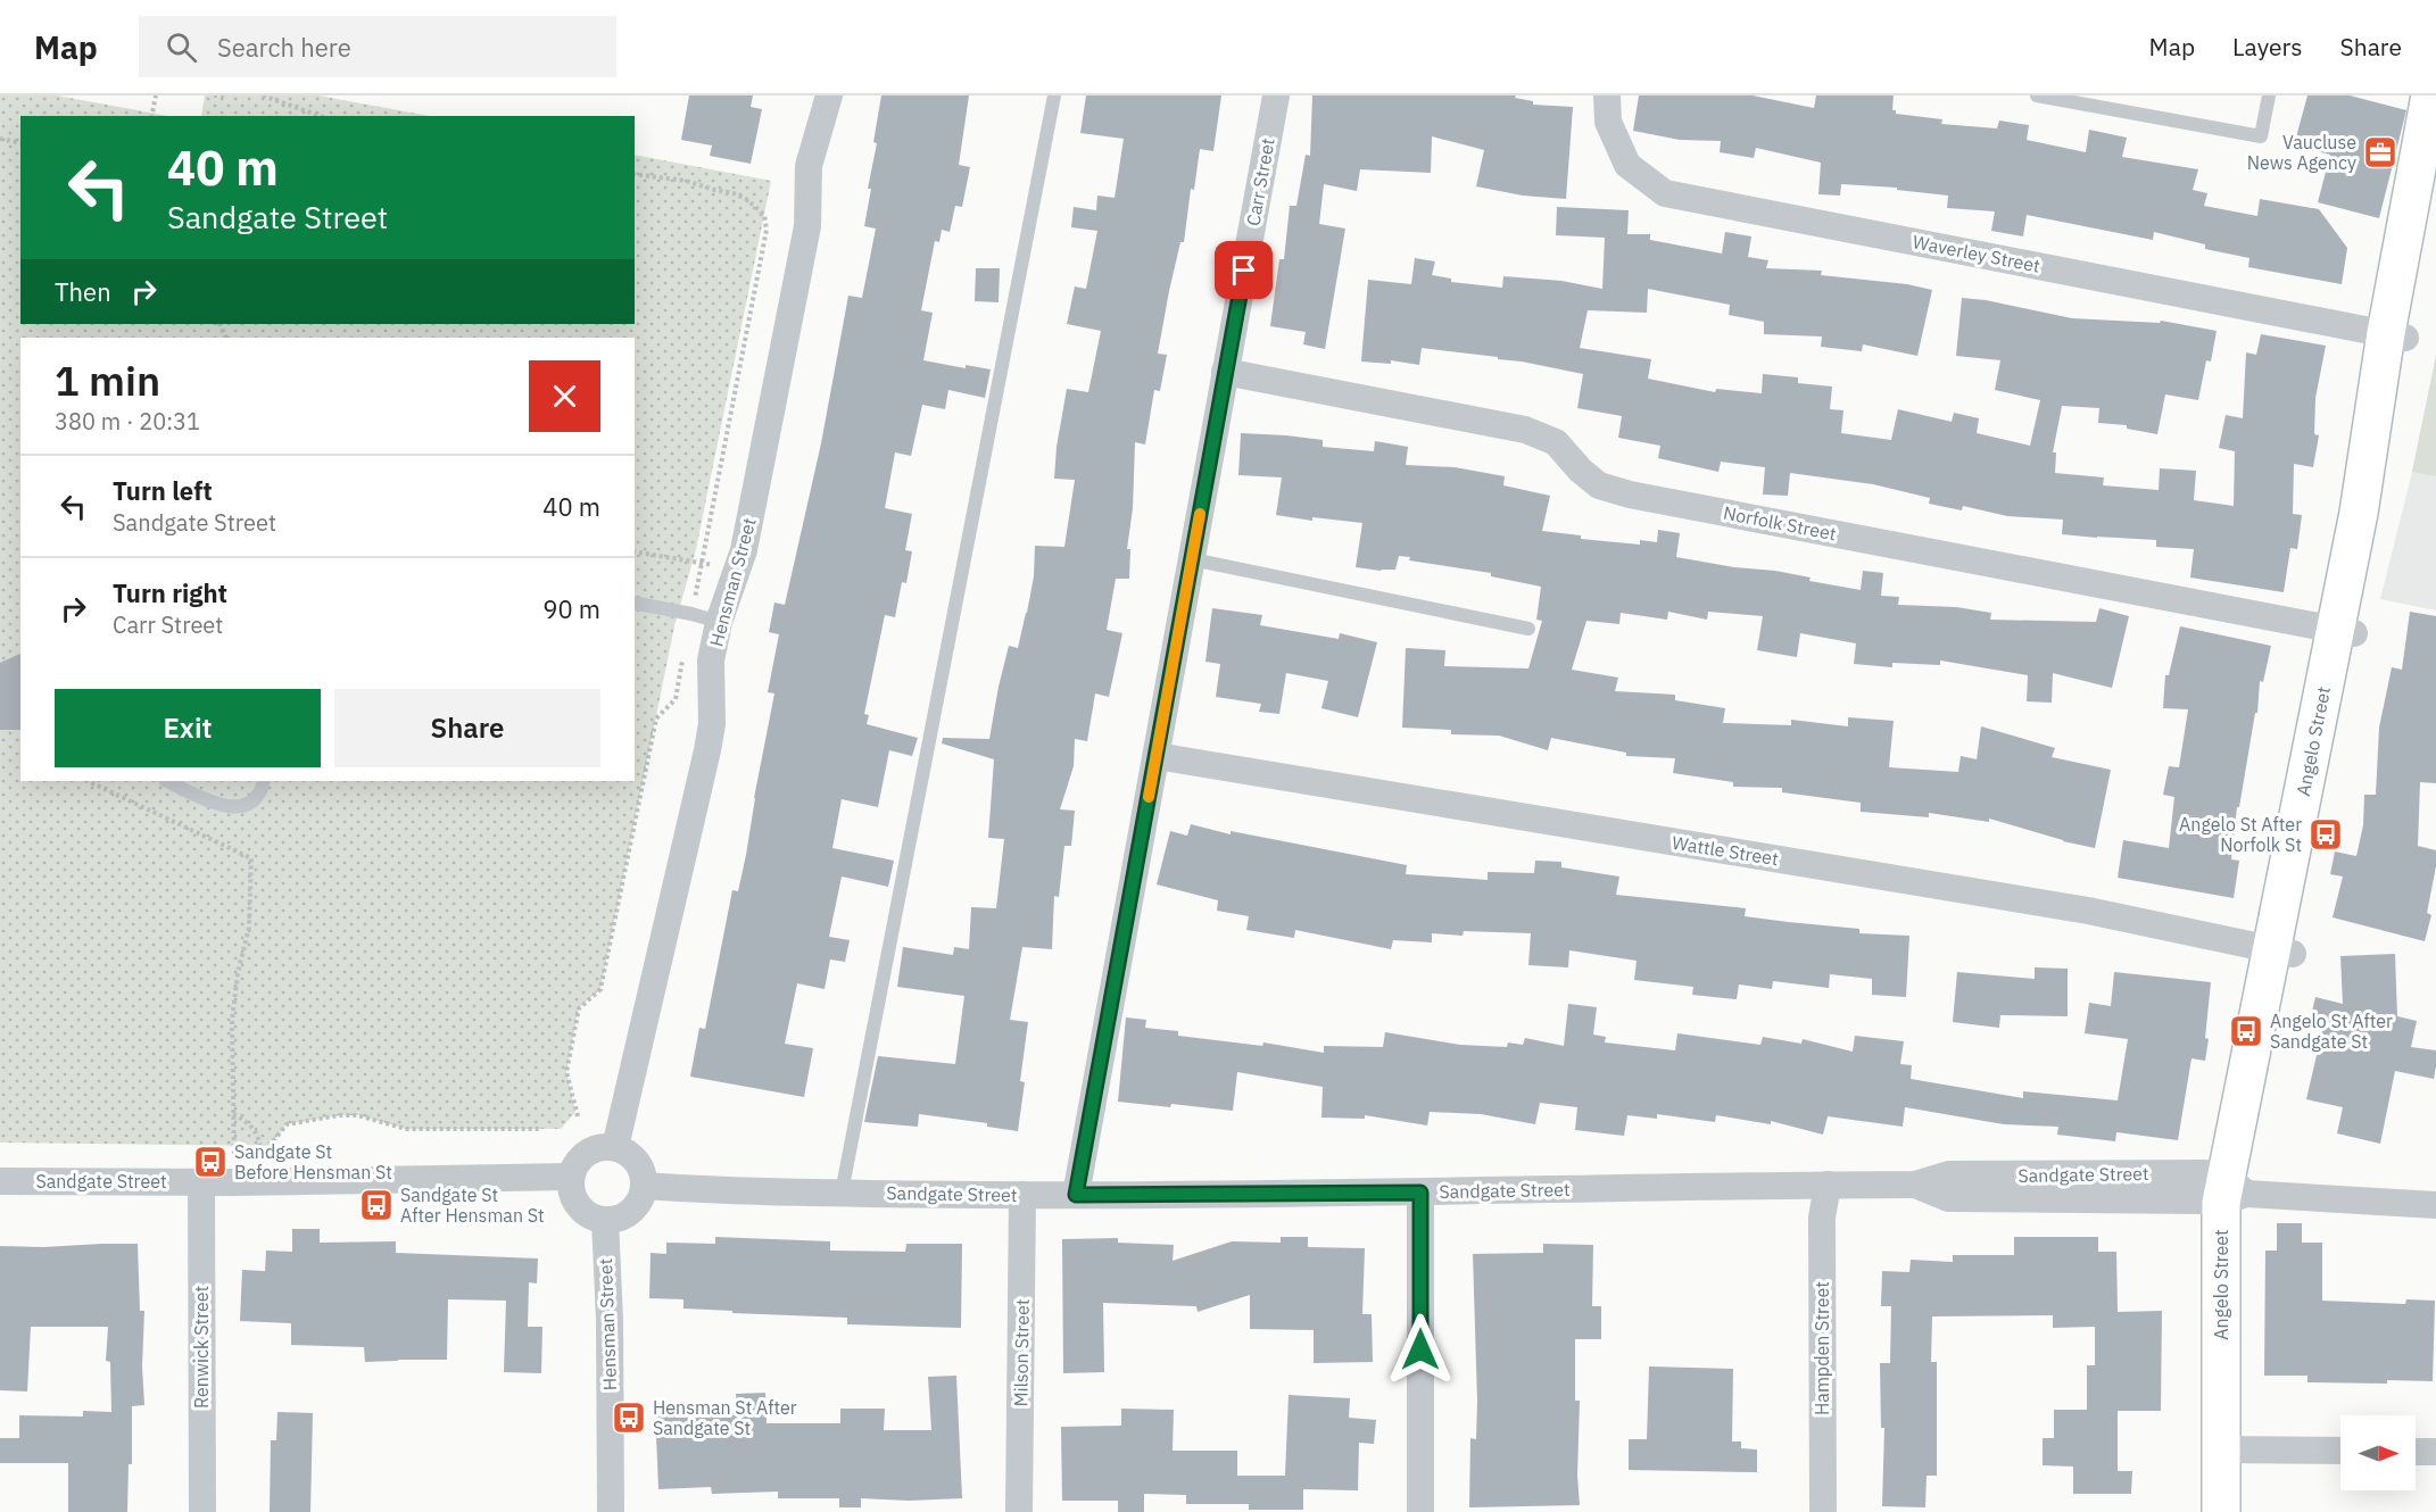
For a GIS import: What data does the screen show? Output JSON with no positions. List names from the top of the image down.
{
  "streets": {
    "street": [
      "Carr Street",
      "Waverley Street",
      "Norfolk Street",
      "Hensman Street",
      "Angelo Street",
      "Wattle Street",
      "Sandgate Street",
      "Renwick Street",
      "Hampden Street",
      "Milson Street"
    ]
  },
  "crossings": [
    ["Carr Street", "Norfolk Street"],
    ["Carr Street", "Wattle Street"],
    ["Carr Street", "Sandgate Street"],
    ["Waverley Street", "Angelo Street"],
    ["Norfolk Street", "Angelo Street"],
    ["Hensman Street", "Sandgate Street"],
    ["Angelo Street", "Wattle Street"],
    ["Angelo Street", "Sandgate Street"],
    ["Sandgate Street", "Renwick Street"],
    ["Sandgate Street", "Hampden Street"],
    ["Sandgate Street", "Milson Street"]
  ],
  "places": {
    "office": ["Vaucluse News Agency"],
    "bus stop": [
      "Angelo St After Norfolk St",
      "Angelo St After Sandgate St",
      "Sandgate St Before Hensman St",
      "Sandgate St After Hensman St",
      "Hensman St After Sandgate St"
    ]
  },
  "north": "right",
  "page": {
    "header": "Map",
    "search": "Search here",
    "nav": ["Map", "Layers", "Share"],
    "turn": ["40 m", "Sandgate Street"],
    "then": "Then",
    "heading": ["1 min", "380 m · 20:31"],
    "list": [
      {
        "name": "Turn left",
        "note": "Sandgate Street",
        "value": "40 m"
      },
      {
        "name": "Turn right",
        "note": "Carr Street",
        "value": "90 m"
      }
    ],
    "buttons": ["Exit", "Share"]
  }
}
